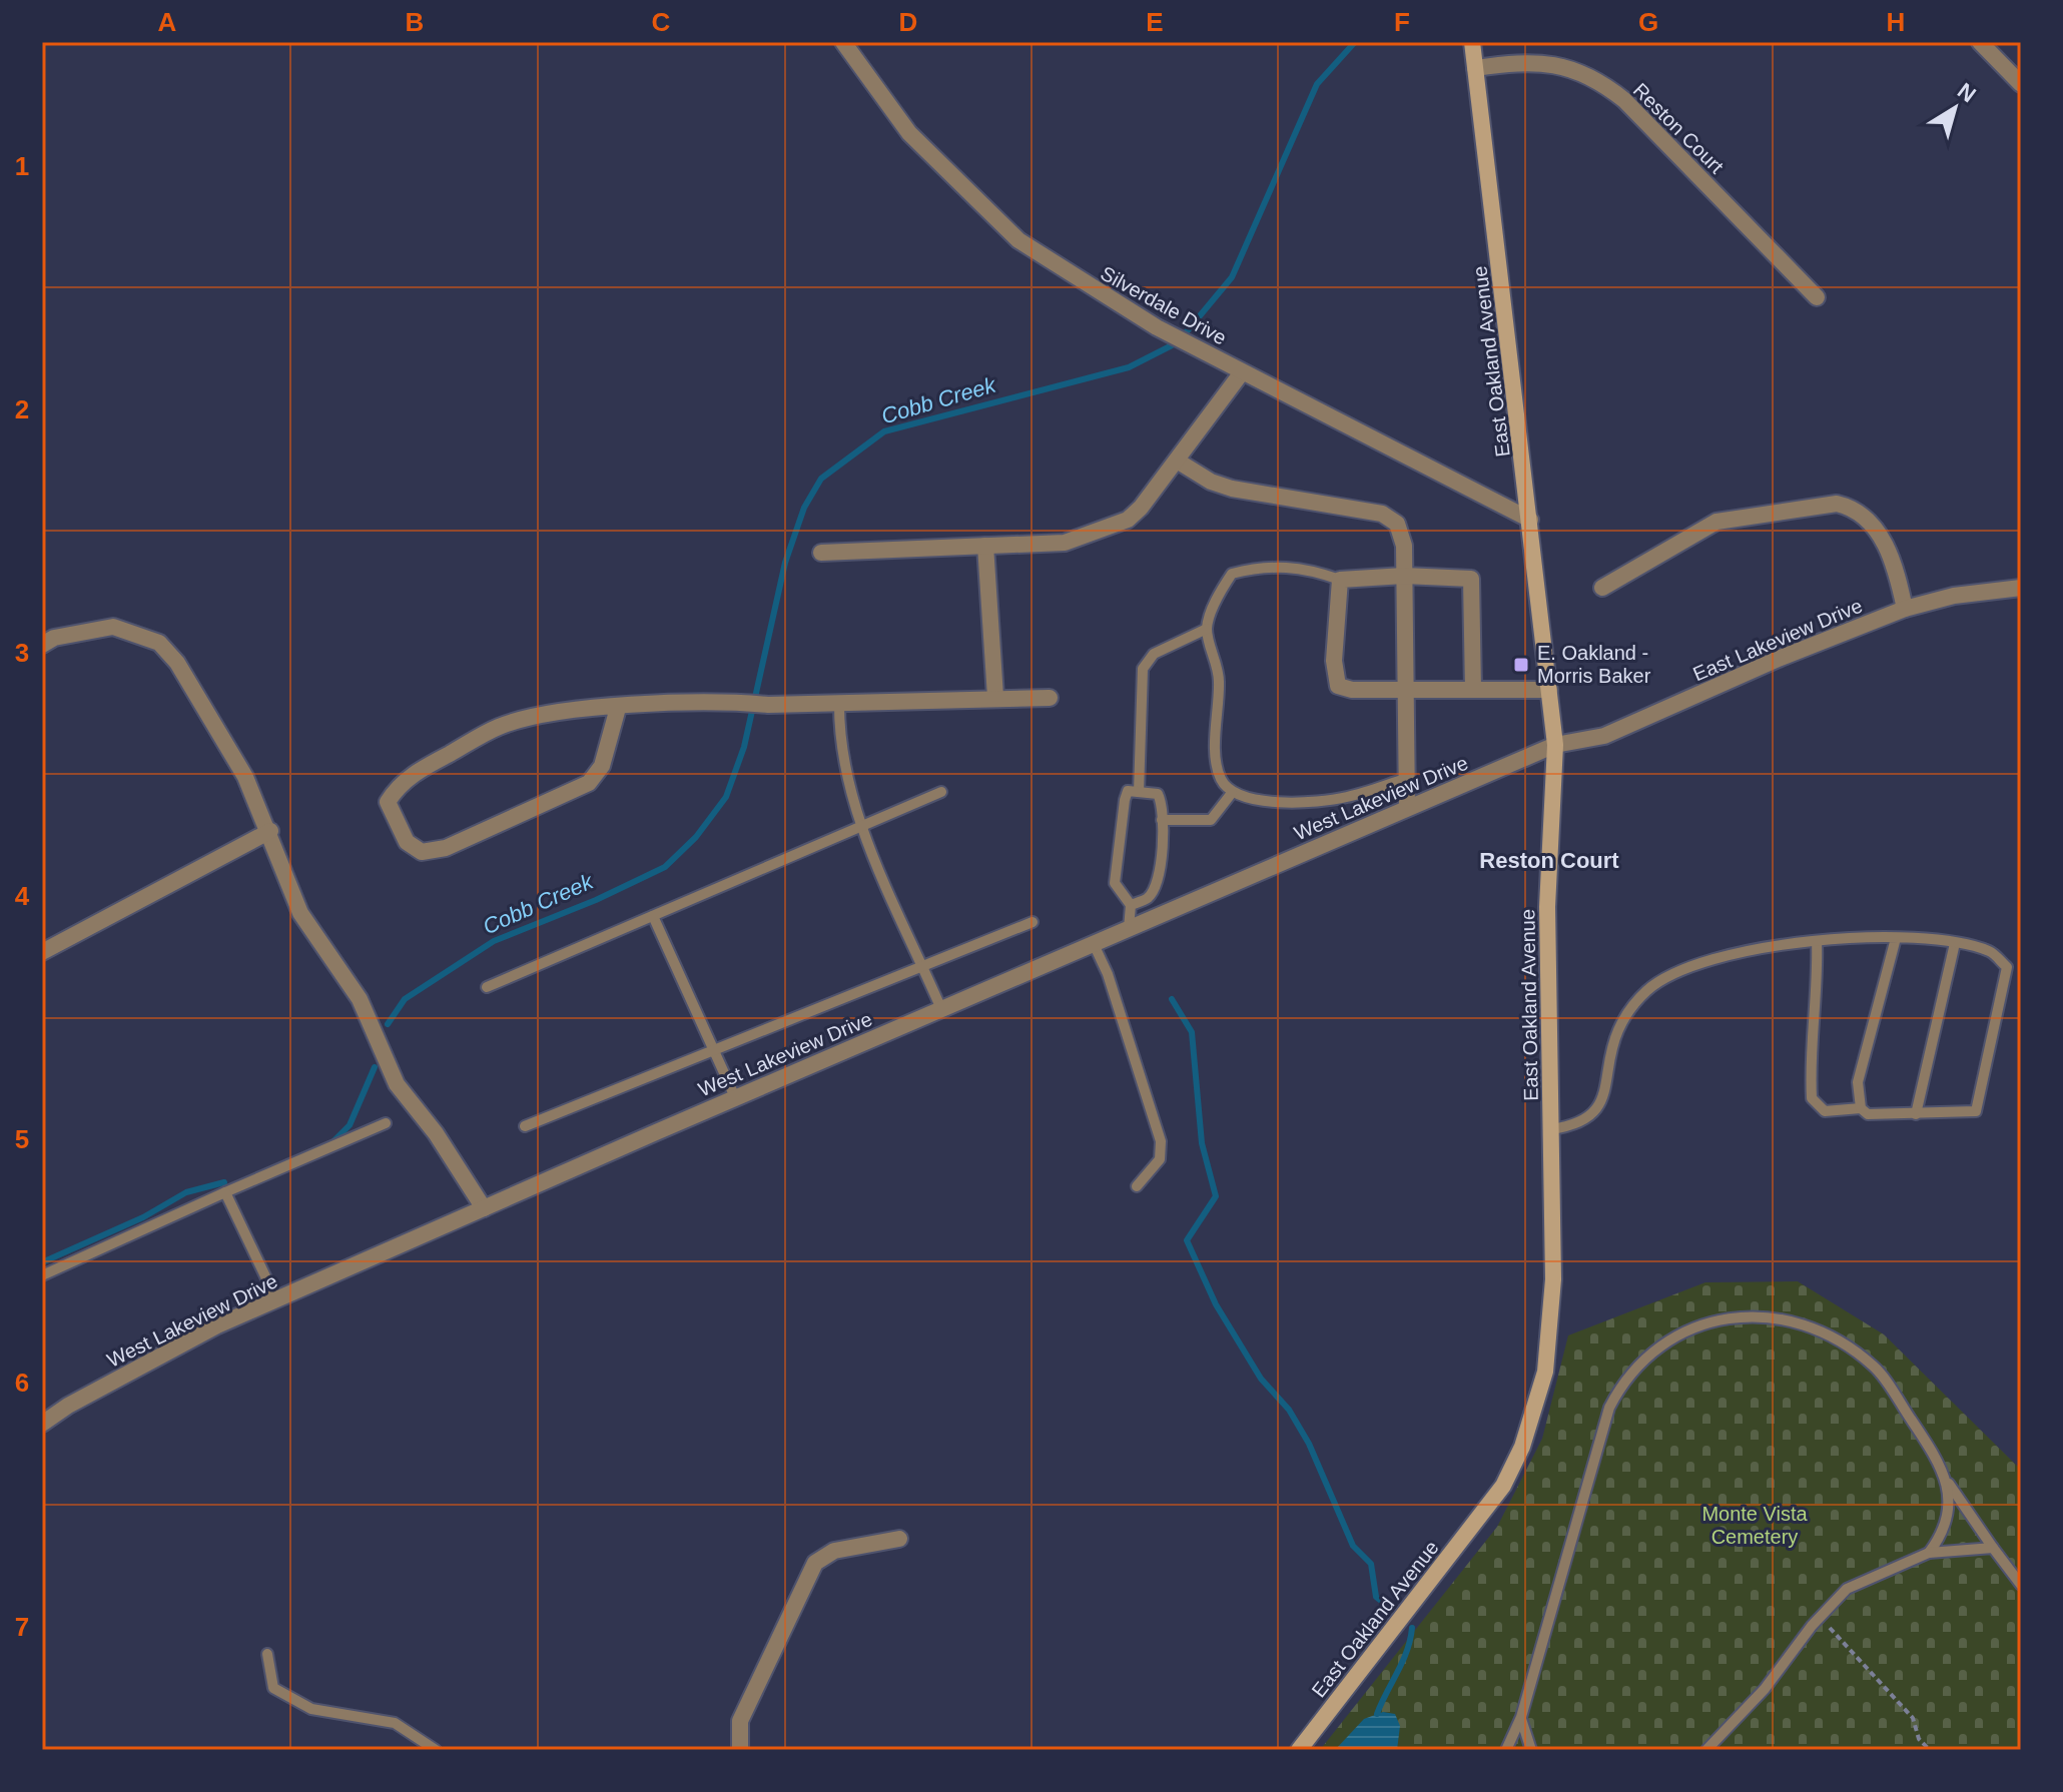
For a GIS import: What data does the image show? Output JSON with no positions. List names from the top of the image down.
{
  "streets": {
    "main road": ["East Oakland Avenue"],
    "street": [
      "Reston Court",
      "Silverdale Drive",
      "East Lakeview Drive",
      "West Lakeview Drive"
    ]
  },
  "crossings": [
    ["Reston Court", "East Oakland Avenue"],
    ["Silverdale Drive", "East Oakland Avenue"],
    ["East Oakland Avenue", "East Lakeview Drive"],
    ["East Oakland Avenue", "West Lakeview Drive"],
    ["East Lakeview Drive", "West Lakeview Drive"]
  ],
  "districts": ["Reston Court"],
  "water": ["Cobb Creek"],
  "parks": ["Monte Vista Cemetery"],
  "places": {
    "transit": ["E. Oakland - Morris Baker"]
  },
  "north": "top right",
  "grid": {
    "columns": [
      "A",
      "B",
      "C",
      "D",
      "E",
      "F",
      "G",
      "H"
    ],
    "rows": [
      "1",
      "2",
      "3",
      "4",
      "5",
      "6",
      "7"
    ]
  }
}
